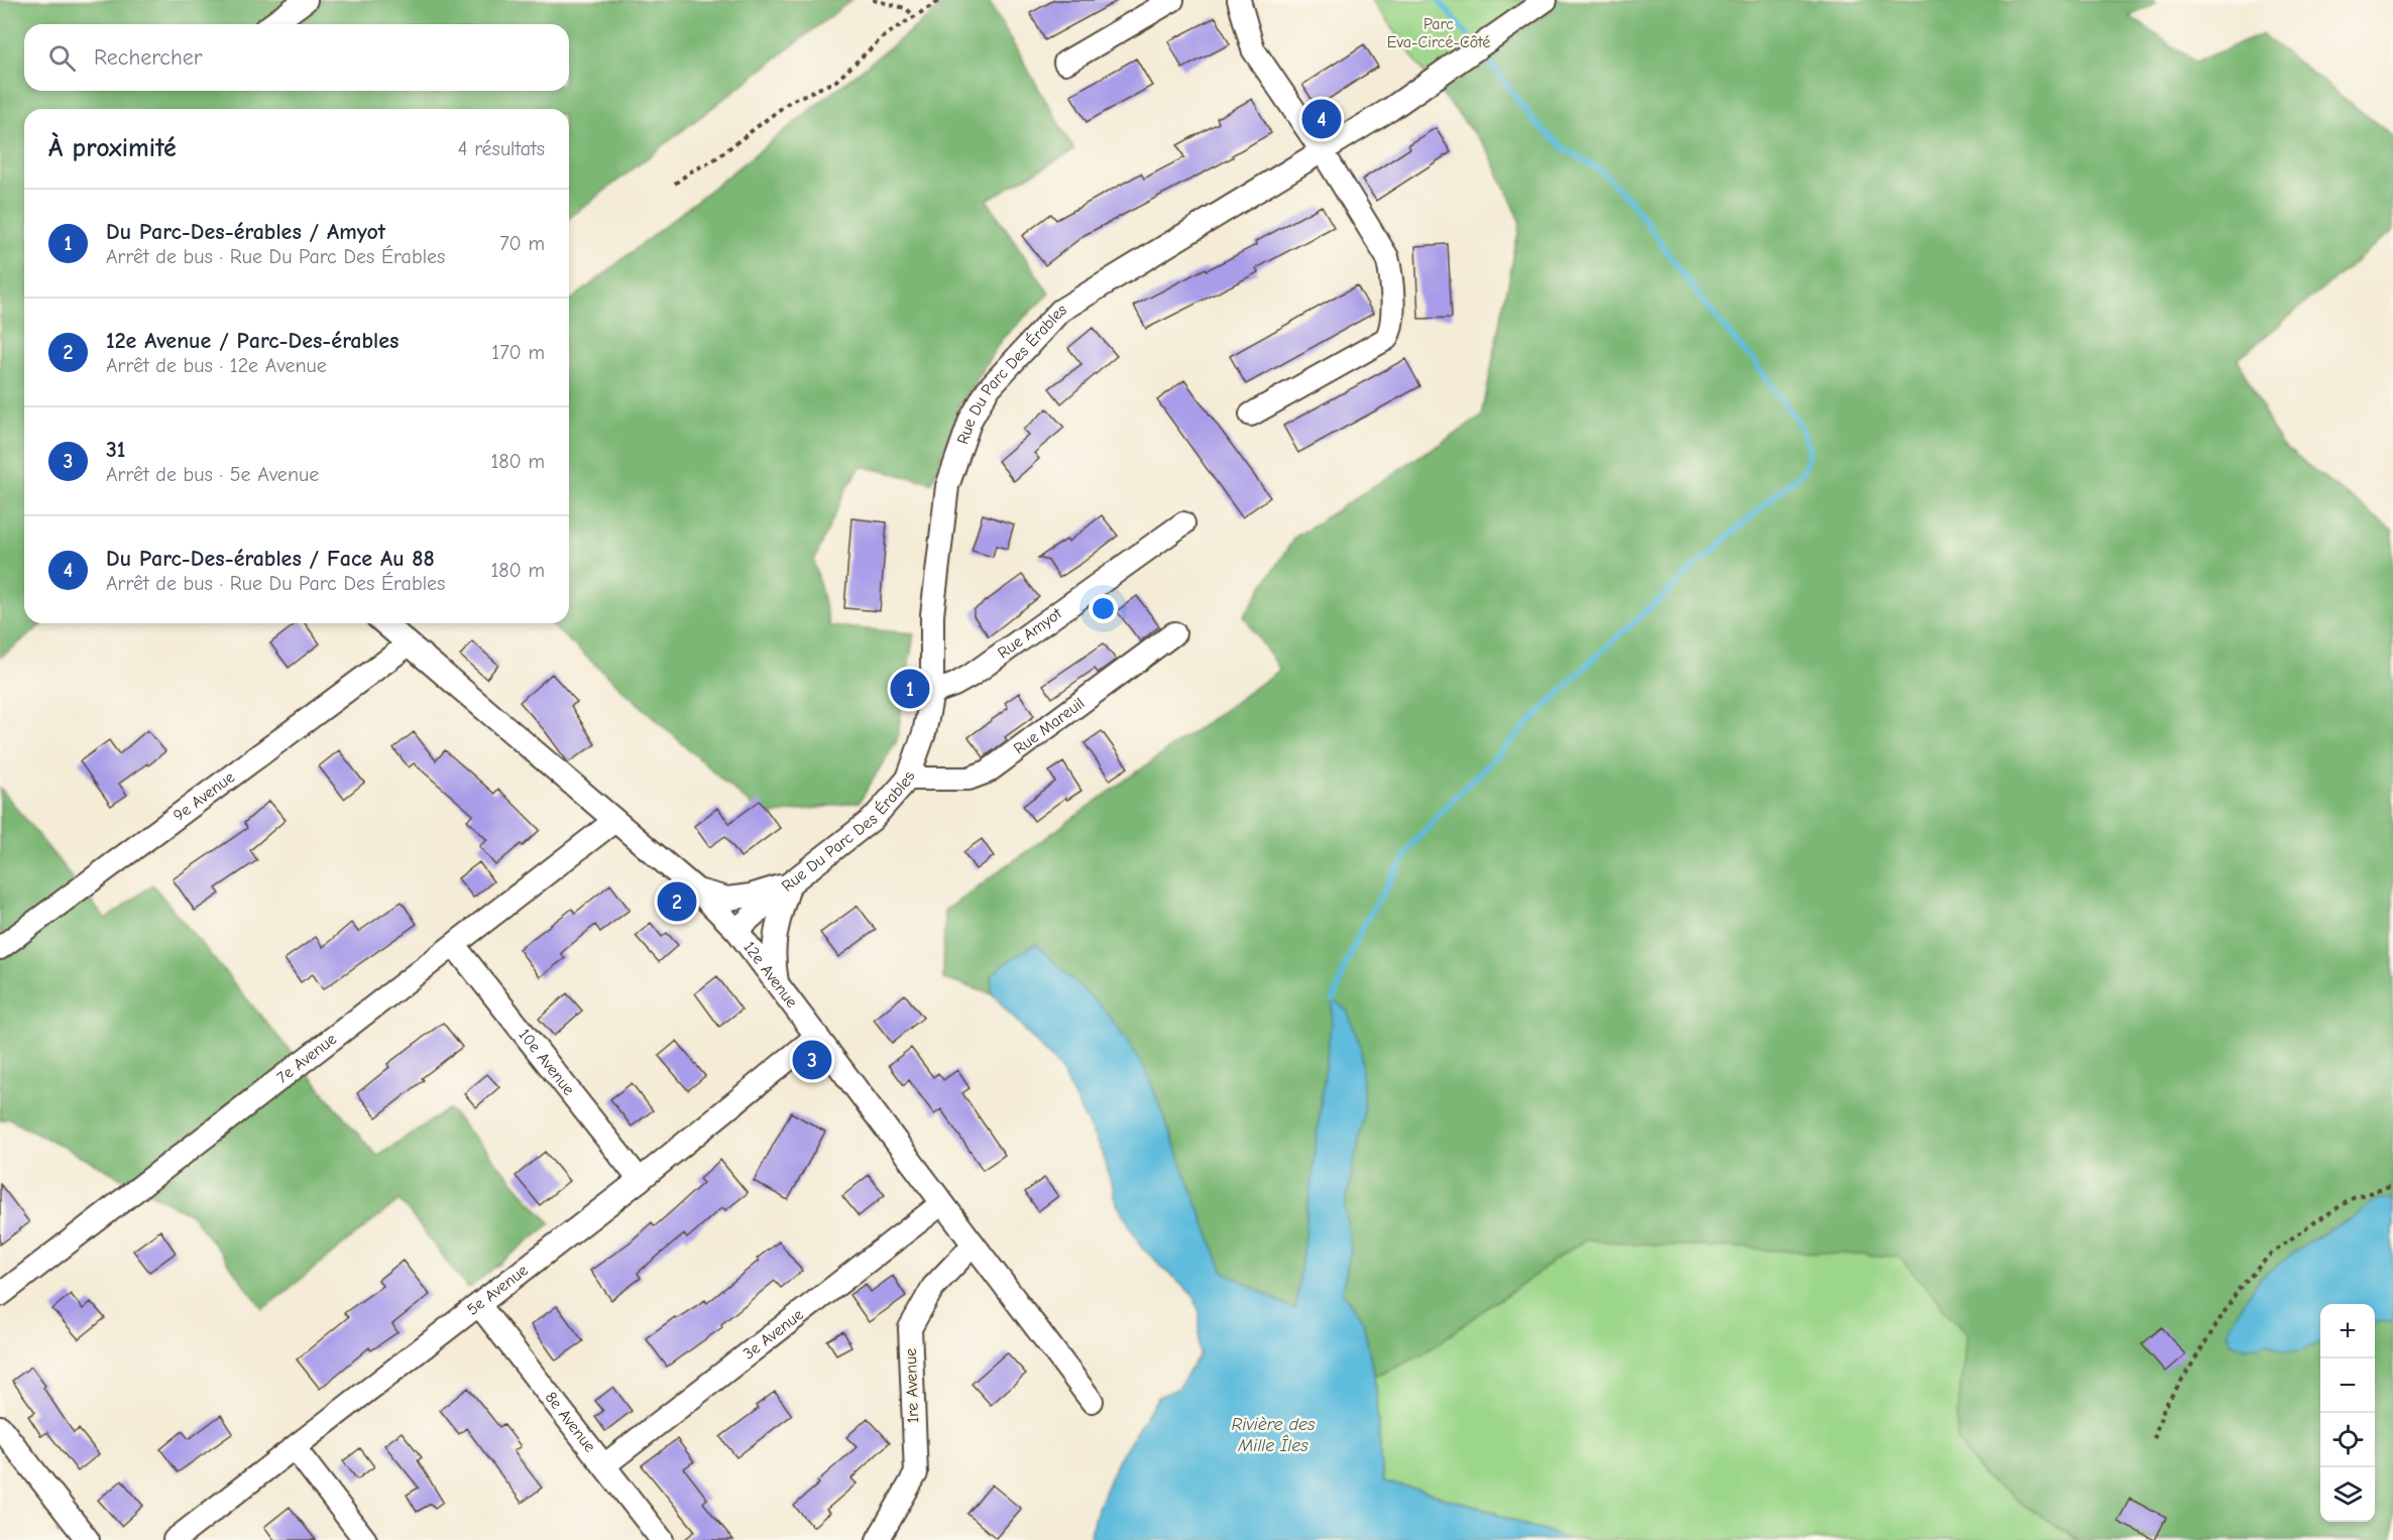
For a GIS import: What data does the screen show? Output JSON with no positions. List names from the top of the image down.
{
  "streets": {
    "street": [
      "Rue Du Parc Des Érables",
      "Rue Amyot",
      "Rue Mareuil",
      "9e Avenue",
      "12e Avenue",
      "7e Avenue",
      "10e Avenue",
      "5e Avenue",
      "3e Avenue",
      "1re Avenue",
      "8e Avenue"
    ]
  },
  "crossings": [
    ["Rue Du Parc Des Érables", "Rue Amyot"],
    ["Rue Du Parc Des Érables", "Rue Mareuil"],
    ["Rue Du Parc Des Érables", "12e Avenue"],
    ["9e Avenue", "12e Avenue"],
    ["12e Avenue", "7e Avenue"],
    ["12e Avenue", "5e Avenue"],
    ["12e Avenue", "3e Avenue"],
    ["12e Avenue", "1re Avenue"],
    ["7e Avenue", "10e Avenue"],
    ["10e Avenue", "5e Avenue"],
    ["5e Avenue", "8e Avenue"],
    ["3e Avenue", "8e Avenue"]
  ],
  "water": ["Rivière des Mille Îles"],
  "parks": ["Parc Eva-Circé-Côté"],
  "page": {
    "search": "Rechercher",
    "pins": [
      "4",
      "1",
      "2",
      "3"
    ],
    "heading": ["À proximité", "4 résultats"],
    "list": [
      {
        "mark": "1",
        "name": "Du Parc-Des-érables / Amyot",
        "note": "Arrêt de bus · Rue Du Parc Des Érables",
        "value": "70 m"
      },
      {
        "mark": "2",
        "name": "12e Avenue / Parc-Des-érables",
        "note": "Arrêt de bus · 12e Avenue",
        "value": "170 m"
      },
      {
        "mark": "3",
        "name": "31",
        "note": "Arrêt de bus · 5e Avenue",
        "value": "180 m"
      },
      {
        "mark": "4",
        "name": "Du Parc-Des-érables / Face Au 88",
        "note": "Arrêt de bus · Rue Du Parc Des Érables",
        "value": "180 m"
      }
    ],
    "map_buttons": ["+", "−"]
  }
}
